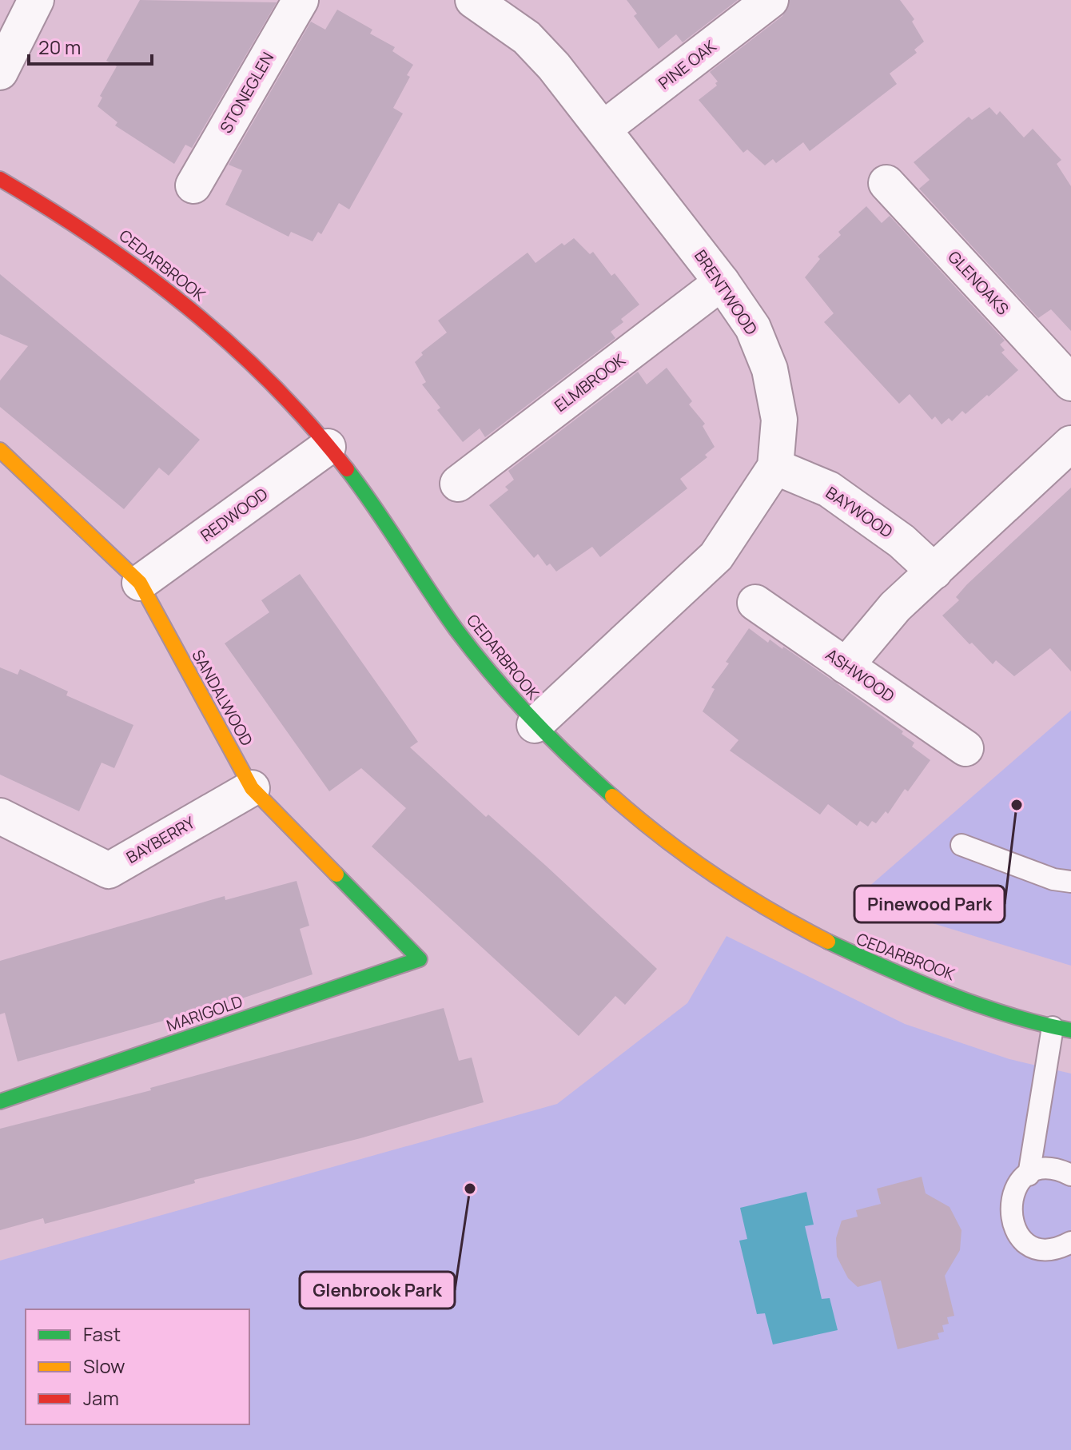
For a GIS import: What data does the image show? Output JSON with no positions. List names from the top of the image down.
{
  "streets": {
    "street": [
      "PINE OAK",
      "STONEGLEN",
      "CEDARBROOK",
      "GLENOAKS",
      "BRENTWOOD",
      "ELMBROOK",
      "BAYWOOD",
      "REDWOOD",
      "ASHWOOD",
      "SANDALWOOD",
      "BAYBERRY",
      "MARIGOLD"
    ]
  },
  "crossings": [
    ["PINE OAK", "BRENTWOOD"],
    ["CEDARBROOK", "BRENTWOOD"],
    ["CEDARBROOK", "REDWOOD"],
    ["BRENTWOOD", "ELMBROOK"],
    ["BRENTWOOD", "BAYWOOD"],
    ["REDWOOD", "SANDALWOOD"],
    ["SANDALWOOD", "BAYBERRY"],
    ["SANDALWOOD", "MARIGOLD"]
  ],
  "places": ["Pinewood Park", "Glenbrook Park"],
  "legend": ["Fast", "Slow", "Jam"],
  "scale_bar": "20 m"
}
